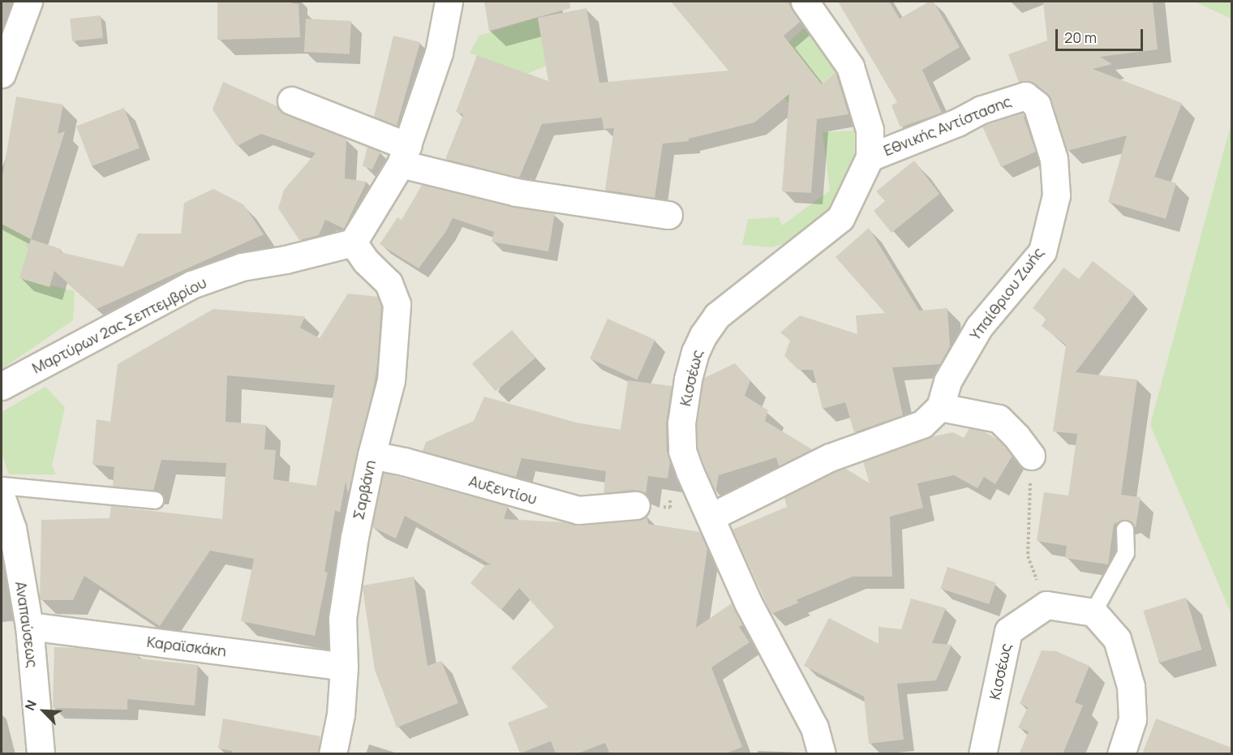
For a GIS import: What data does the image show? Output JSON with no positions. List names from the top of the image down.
{
  "streets": {
    "street": [
      "Εθνικής Αντίστασης",
      "Υπαίθριου Ζωής",
      "Μαρτύρων 2ας Σεπτεμβρίου",
      "Κισσέως",
      "Σαρβάνη",
      "Αυξεντίου",
      "Αναπαύσεως",
      "Καραϊσκάκη"
    ]
  },
  "crossings": [
    ["Εθνικής Αντίστασης", "Υπαίθριου Ζωής"],
    ["Εθνικής Αντίστασης", "Κισσέως"],
    ["Μαρτύρων 2ας Σεπτεμβρίου", "Σαρβάνη"],
    ["Σαρβάνη", "Αυξεντίου"],
    ["Σαρβάνη", "Καραϊσκάκη"],
    ["Αναπαύσεως", "Καραϊσκάκη"]
  ],
  "scale_bar": "20 m",
  "north": "top left"
}
